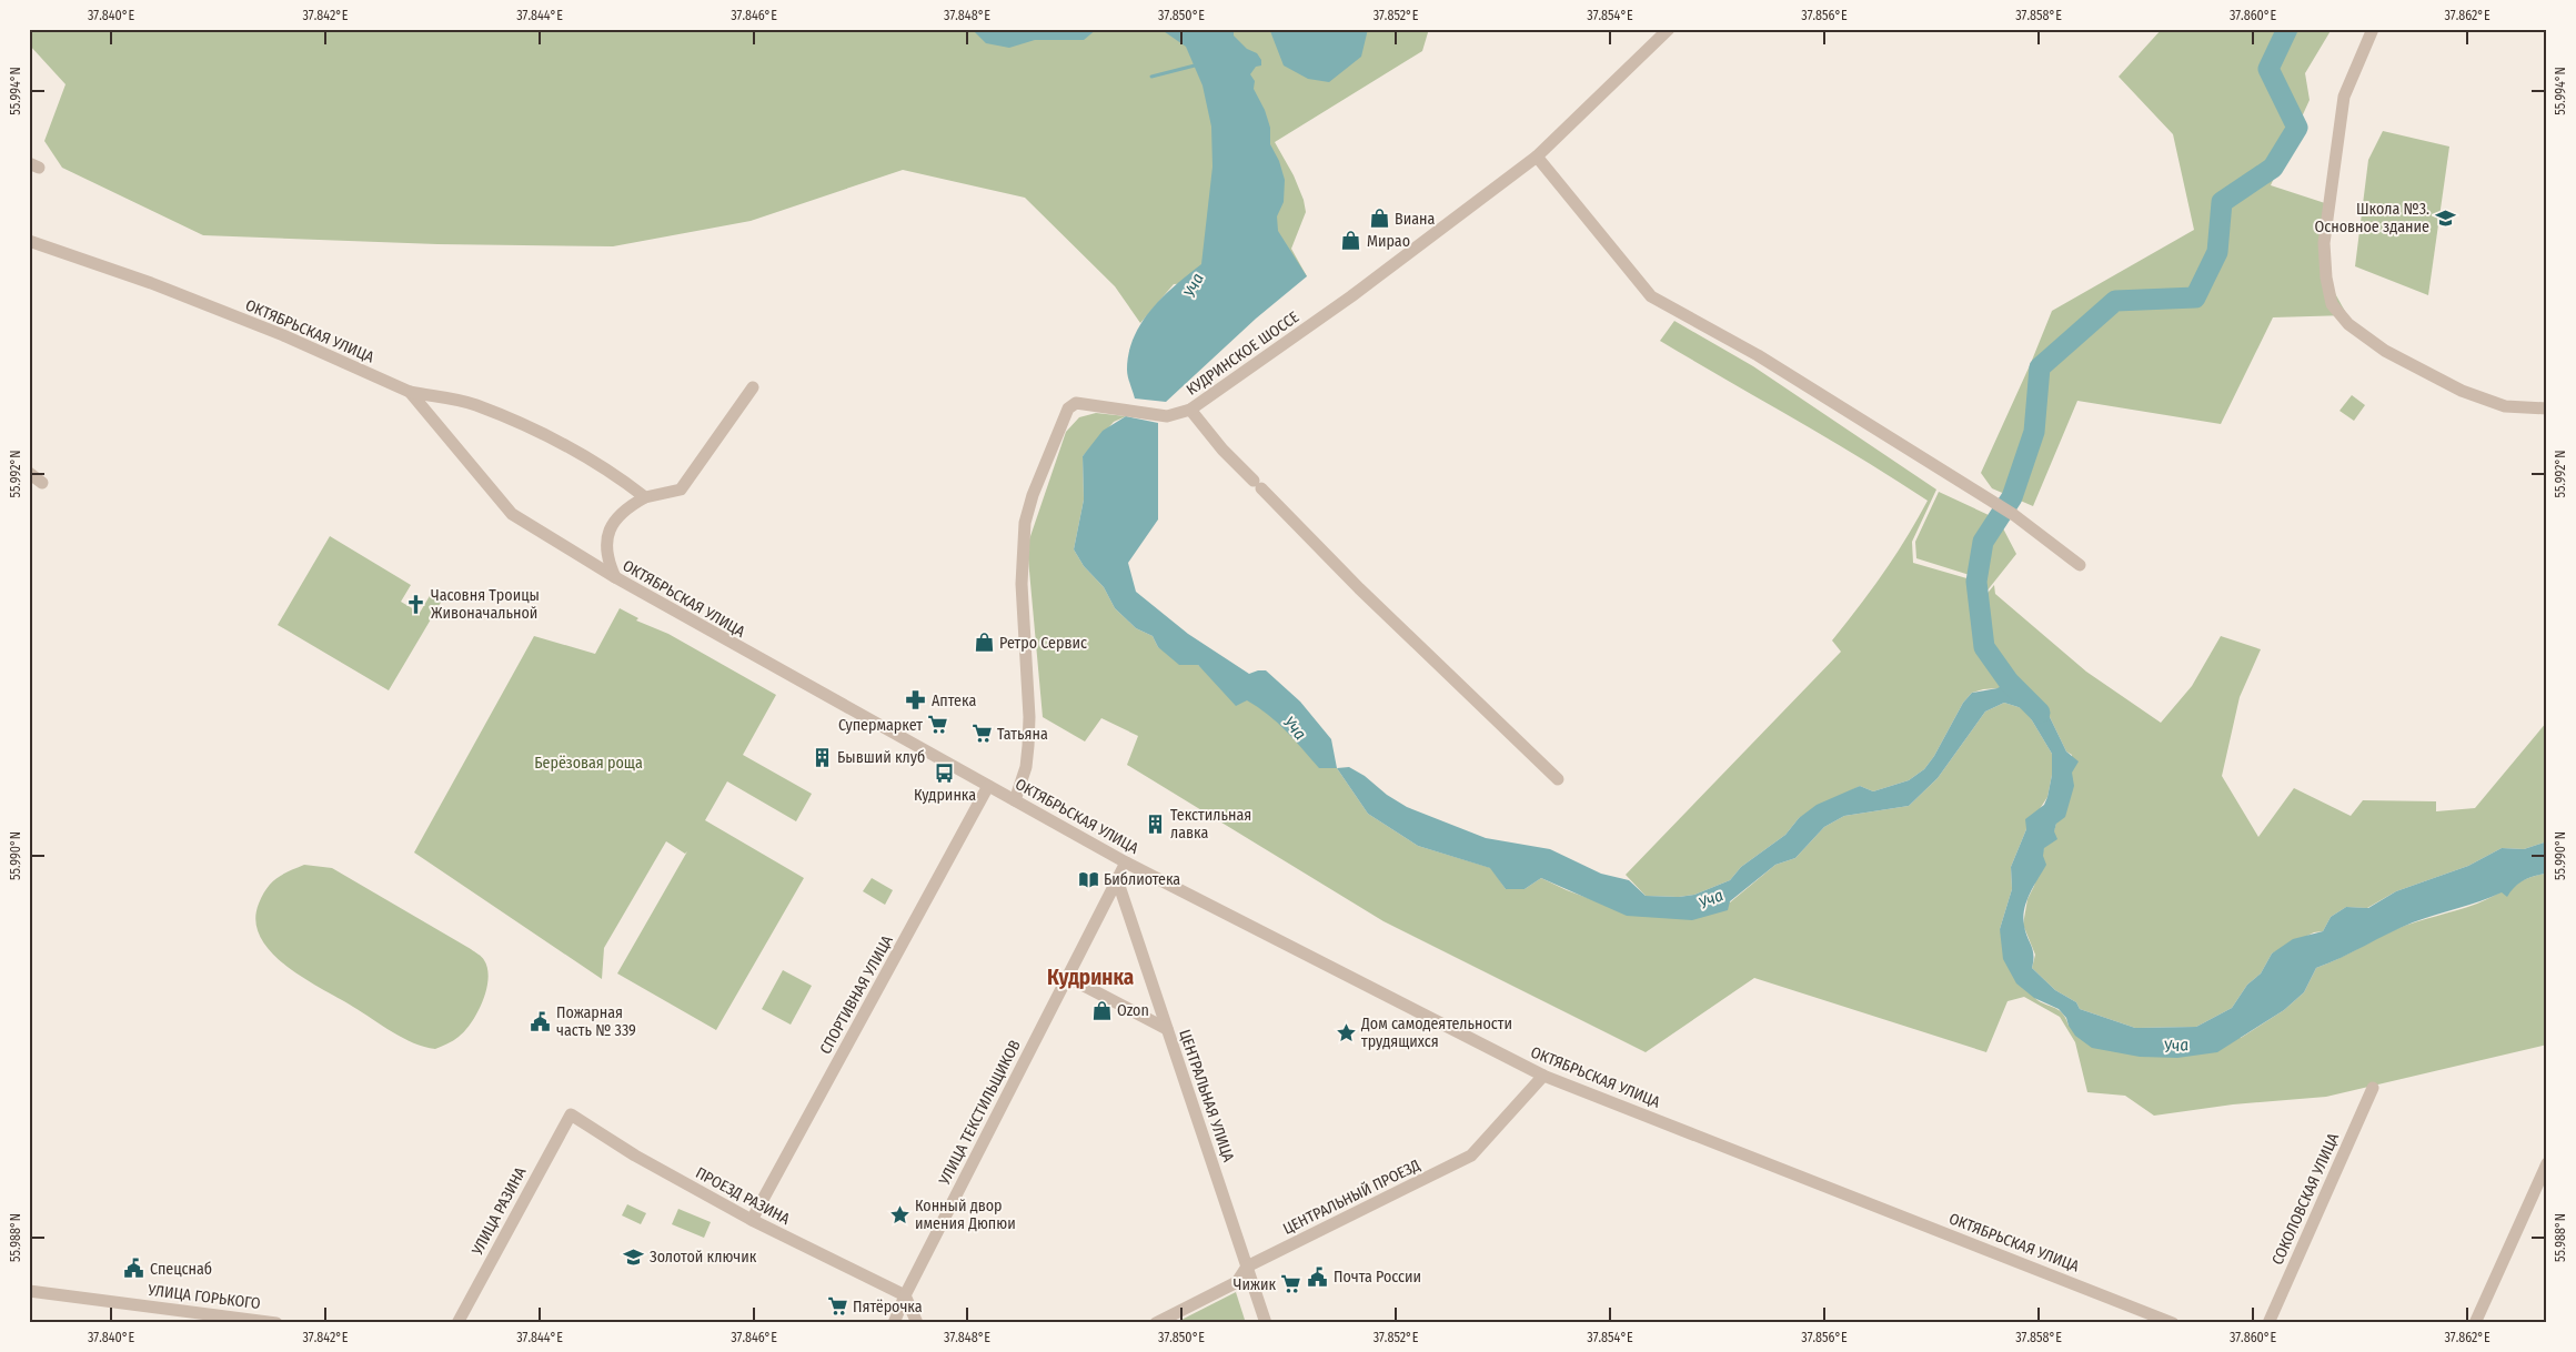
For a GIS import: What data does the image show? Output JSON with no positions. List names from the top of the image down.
{
  "streets": {
    "street": [
      "ОКТЯБРЬСКАЯ УЛИЦА",
      "КУДРИНСКОЕ ШОССЕ",
      "СПОРТИВНАЯ УЛИЦА",
      "ЦЕНТРАЛЬНАЯ УЛИЦА",
      "УЛИЦА ТЕКСТИЛЬЩИКОВ",
      "ПРОЕЗД РАЗИНА",
      "ЦЕНТРАЛЬНЫЙ ПРОЕЗД",
      "СОКОЛОВСКАЯ УЛИЦА",
      "УЛИЦА РАЗИНА",
      "УЛИЦА ГОРЬКОГО"
    ]
  },
  "crossings": [
    ["ОКТЯБРЬСКАЯ УЛИЦА", "КУДРИНСКОЕ ШОССЕ"],
    ["ОКТЯБРЬСКАЯ УЛИЦА", "СПОРТИВНАЯ УЛИЦА"],
    ["ОКТЯБРЬСКАЯ УЛИЦА", "УЛИЦА ТЕКСТИЛЬЩИКОВ"],
    ["ОКТЯБРЬСКАЯ УЛИЦА", "ЦЕНТРАЛЬНЫЙ ПРОЕЗД"],
    ["СПОРТИВНАЯ УЛИЦА", "ПРОЕЗД РАЗИНА"],
    ["ЦЕНТРАЛЬНАЯ УЛИЦА", "УЛИЦА ТЕКСТИЛЬЩИКОВ"],
    ["ЦЕНТРАЛЬНАЯ УЛИЦА", "ЦЕНТРАЛЬНЫЙ ПРОЕЗД"],
    ["УЛИЦА ТЕКСТИЛЬЩИКОВ", "ПРОЕЗД РАЗИНА"],
    ["ПРОЕЗД РАЗИНА", "УЛИЦА РАЗИНА"]
  ],
  "districts": ["Кудринка"],
  "water": ["Уча"],
  "parks": ["Берёзовая роща"],
  "places": {
    "school or university": ["Школа №3. Основное здание", "Золотой ключик"],
    "shop": [
      "Виана",
      "Мирао",
      "Ретро Сервис",
      "Ozon"
    ],
    "church": ["Часовня Троицы Живоначальной"],
    "pharmacy": ["Аптека"],
    "supermarket": [
      "Супермаркет",
      "Татьяна",
      "Чижик",
      "Пятёрочка"
    ],
    "building": ["Бывший клуб", "Текстильная лавка"],
    "bus stop": ["Кудринка"],
    "library": ["Библиотека"],
    "public building": ["Пожарная часть № 339", "Спецснаб", "Почта России"],
    "place": ["Дом самодеятельности трудящихся", "Конный двор имения Дюпюи"]
  },
  "coordinates": [
    "37.840°E",
    "37.842°E",
    "37.844°E",
    "37.846°E",
    "37.848°E",
    "37.850°E",
    "37.852°E",
    "37.854°E",
    "37.856°E",
    "37.858°E",
    "37.860°E",
    "37.862°E",
    "55.994°N",
    "55.992°N",
    "55.990°N",
    "55.988°N"
  ]
}
